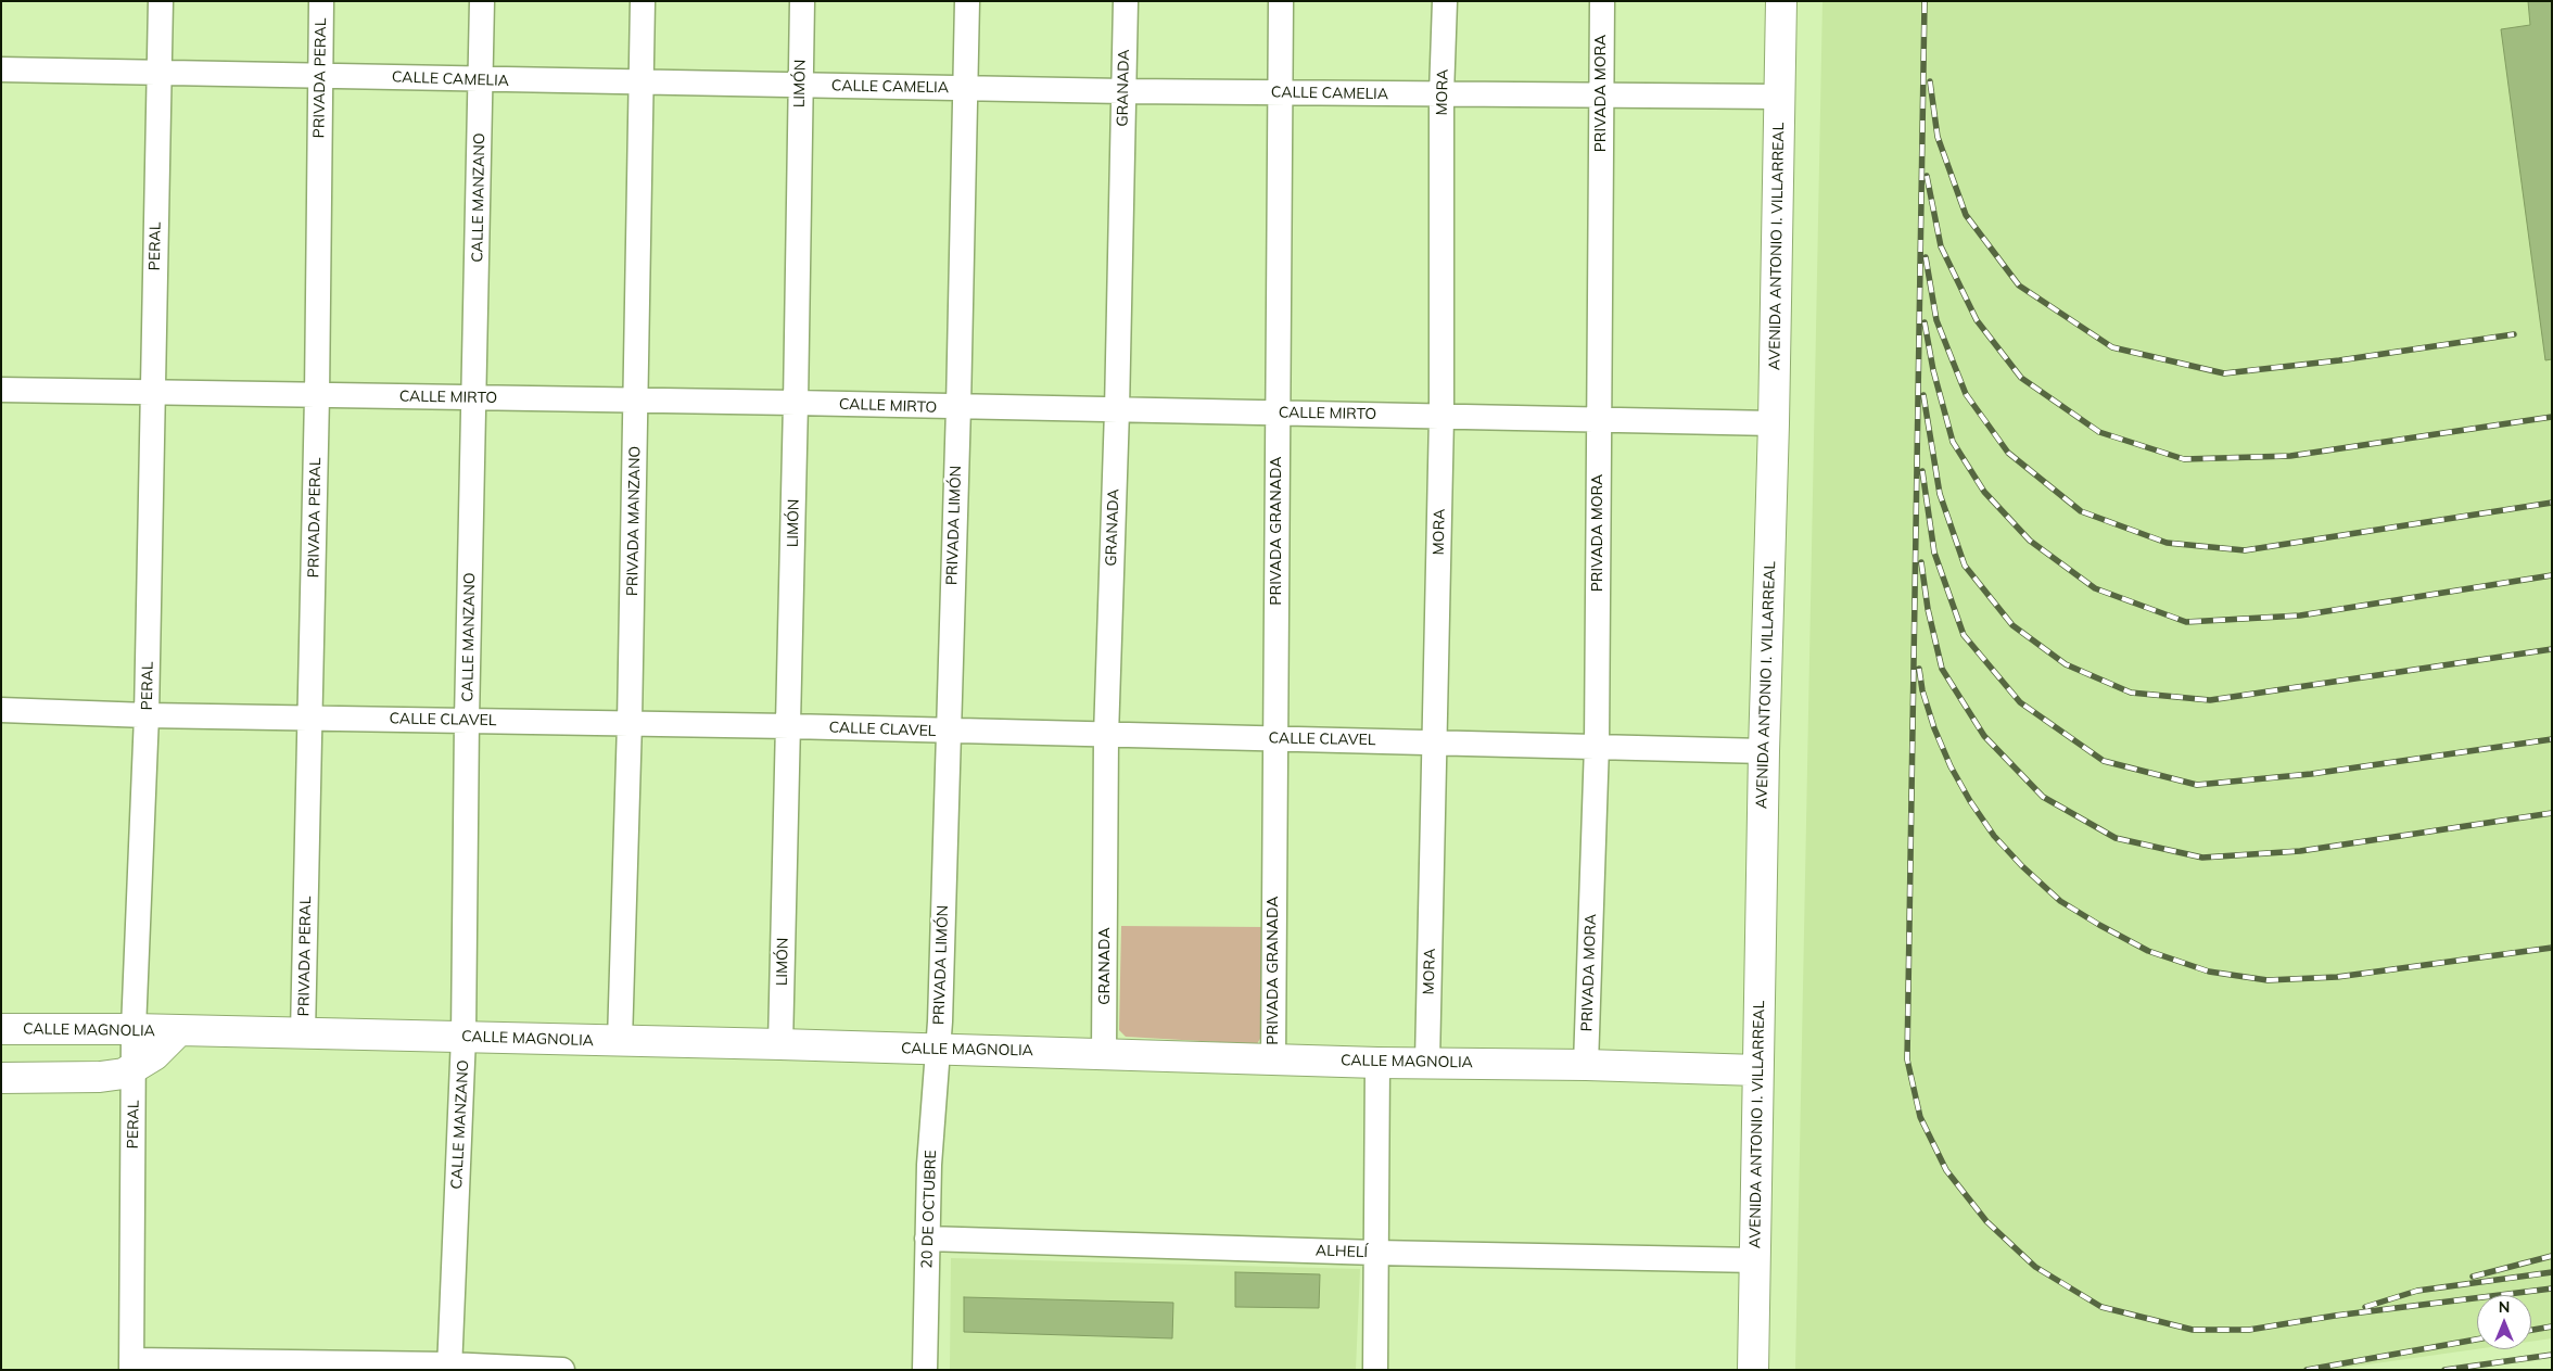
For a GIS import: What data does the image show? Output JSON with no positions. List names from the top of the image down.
{
  "streets": {
    "street": [
      "PRIVADA PERAL",
      "CALLE CAMELIA",
      "LIMÓN",
      "GRANADA",
      "MORA",
      "PRIVADA MORA",
      "CALLE MANZANO",
      "PERAL",
      "AVENIDA ANTONIO I. VILLARREAL",
      "CALLE MIRTO",
      "PRIVADA MANZANO",
      "PRIVADA LIMÓN",
      "PRIVADA GRANADA",
      "CALLE CLAVEL",
      "CALLE MAGNOLIA",
      "20 DE OCTUBRE",
      "ALHELÍ"
    ]
  },
  "crossings": [
    ["PRIVADA PERAL", "CALLE CAMELIA"],
    ["PRIVADA PERAL", "CALLE MIRTO"],
    ["PRIVADA PERAL", "CALLE CLAVEL"],
    ["PRIVADA PERAL", "CALLE MAGNOLIA"],
    ["CALLE CAMELIA", "LIMÓN"],
    ["CALLE CAMELIA", "GRANADA"],
    ["CALLE CAMELIA", "MORA"],
    ["CALLE CAMELIA", "PRIVADA MORA"],
    ["CALLE CAMELIA", "CALLE MANZANO"],
    ["CALLE CAMELIA", "PERAL"],
    ["CALLE CAMELIA", "AVENIDA ANTONIO I. VILLARREAL"],
    ["CALLE CAMELIA", "PRIVADA MANZANO"],
    ["CALLE CAMELIA", "PRIVADA LIMÓN"],
    ["CALLE CAMELIA", "PRIVADA GRANADA"],
    ["LIMÓN", "CALLE MIRTO"],
    ["LIMÓN", "CALLE CLAVEL"],
    ["LIMÓN", "CALLE MAGNOLIA"],
    ["GRANADA", "CALLE MIRTO"],
    ["GRANADA", "CALLE CLAVEL"],
    ["GRANADA", "CALLE MAGNOLIA"],
    ["MORA", "CALLE MIRTO"],
    ["MORA", "CALLE CLAVEL"],
    ["MORA", "CALLE MAGNOLIA"],
    ["PRIVADA MORA", "CALLE MIRTO"],
    ["PRIVADA MORA", "CALLE CLAVEL"],
    ["PRIVADA MORA", "CALLE MAGNOLIA"],
    ["CALLE MANZANO", "CALLE MIRTO"],
    ["CALLE MANZANO", "CALLE CLAVEL"],
    ["CALLE MANZANO", "CALLE MAGNOLIA"],
    ["PERAL", "CALLE MIRTO"],
    ["PERAL", "CALLE CLAVEL"],
    ["PERAL", "CALLE MAGNOLIA"],
    ["AVENIDA ANTONIO I. VILLARREAL", "CALLE MIRTO"],
    ["AVENIDA ANTONIO I. VILLARREAL", "CALLE CLAVEL"],
    ["AVENIDA ANTONIO I. VILLARREAL", "CALLE MAGNOLIA"],
    ["AVENIDA ANTONIO I. VILLARREAL", "ALHELÍ"],
    ["CALLE MIRTO", "PRIVADA MANZANO"],
    ["CALLE MIRTO", "PRIVADA LIMÓN"],
    ["CALLE MIRTO", "PRIVADA GRANADA"],
    ["PRIVADA MANZANO", "CALLE CLAVEL"],
    ["PRIVADA MANZANO", "CALLE MAGNOLIA"],
    ["PRIVADA LIMÓN", "CALLE CLAVEL"],
    ["PRIVADA LIMÓN", "CALLE MAGNOLIA"],
    ["PRIVADA LIMÓN", "20 DE OCTUBRE"],
    ["PRIVADA GRANADA", "CALLE CLAVEL"],
    ["PRIVADA GRANADA", "CALLE MAGNOLIA"],
    ["CALLE MAGNOLIA", "20 DE OCTUBRE"],
    ["20 DE OCTUBRE", "ALHELÍ"]
  ],
  "north": "top"
}
